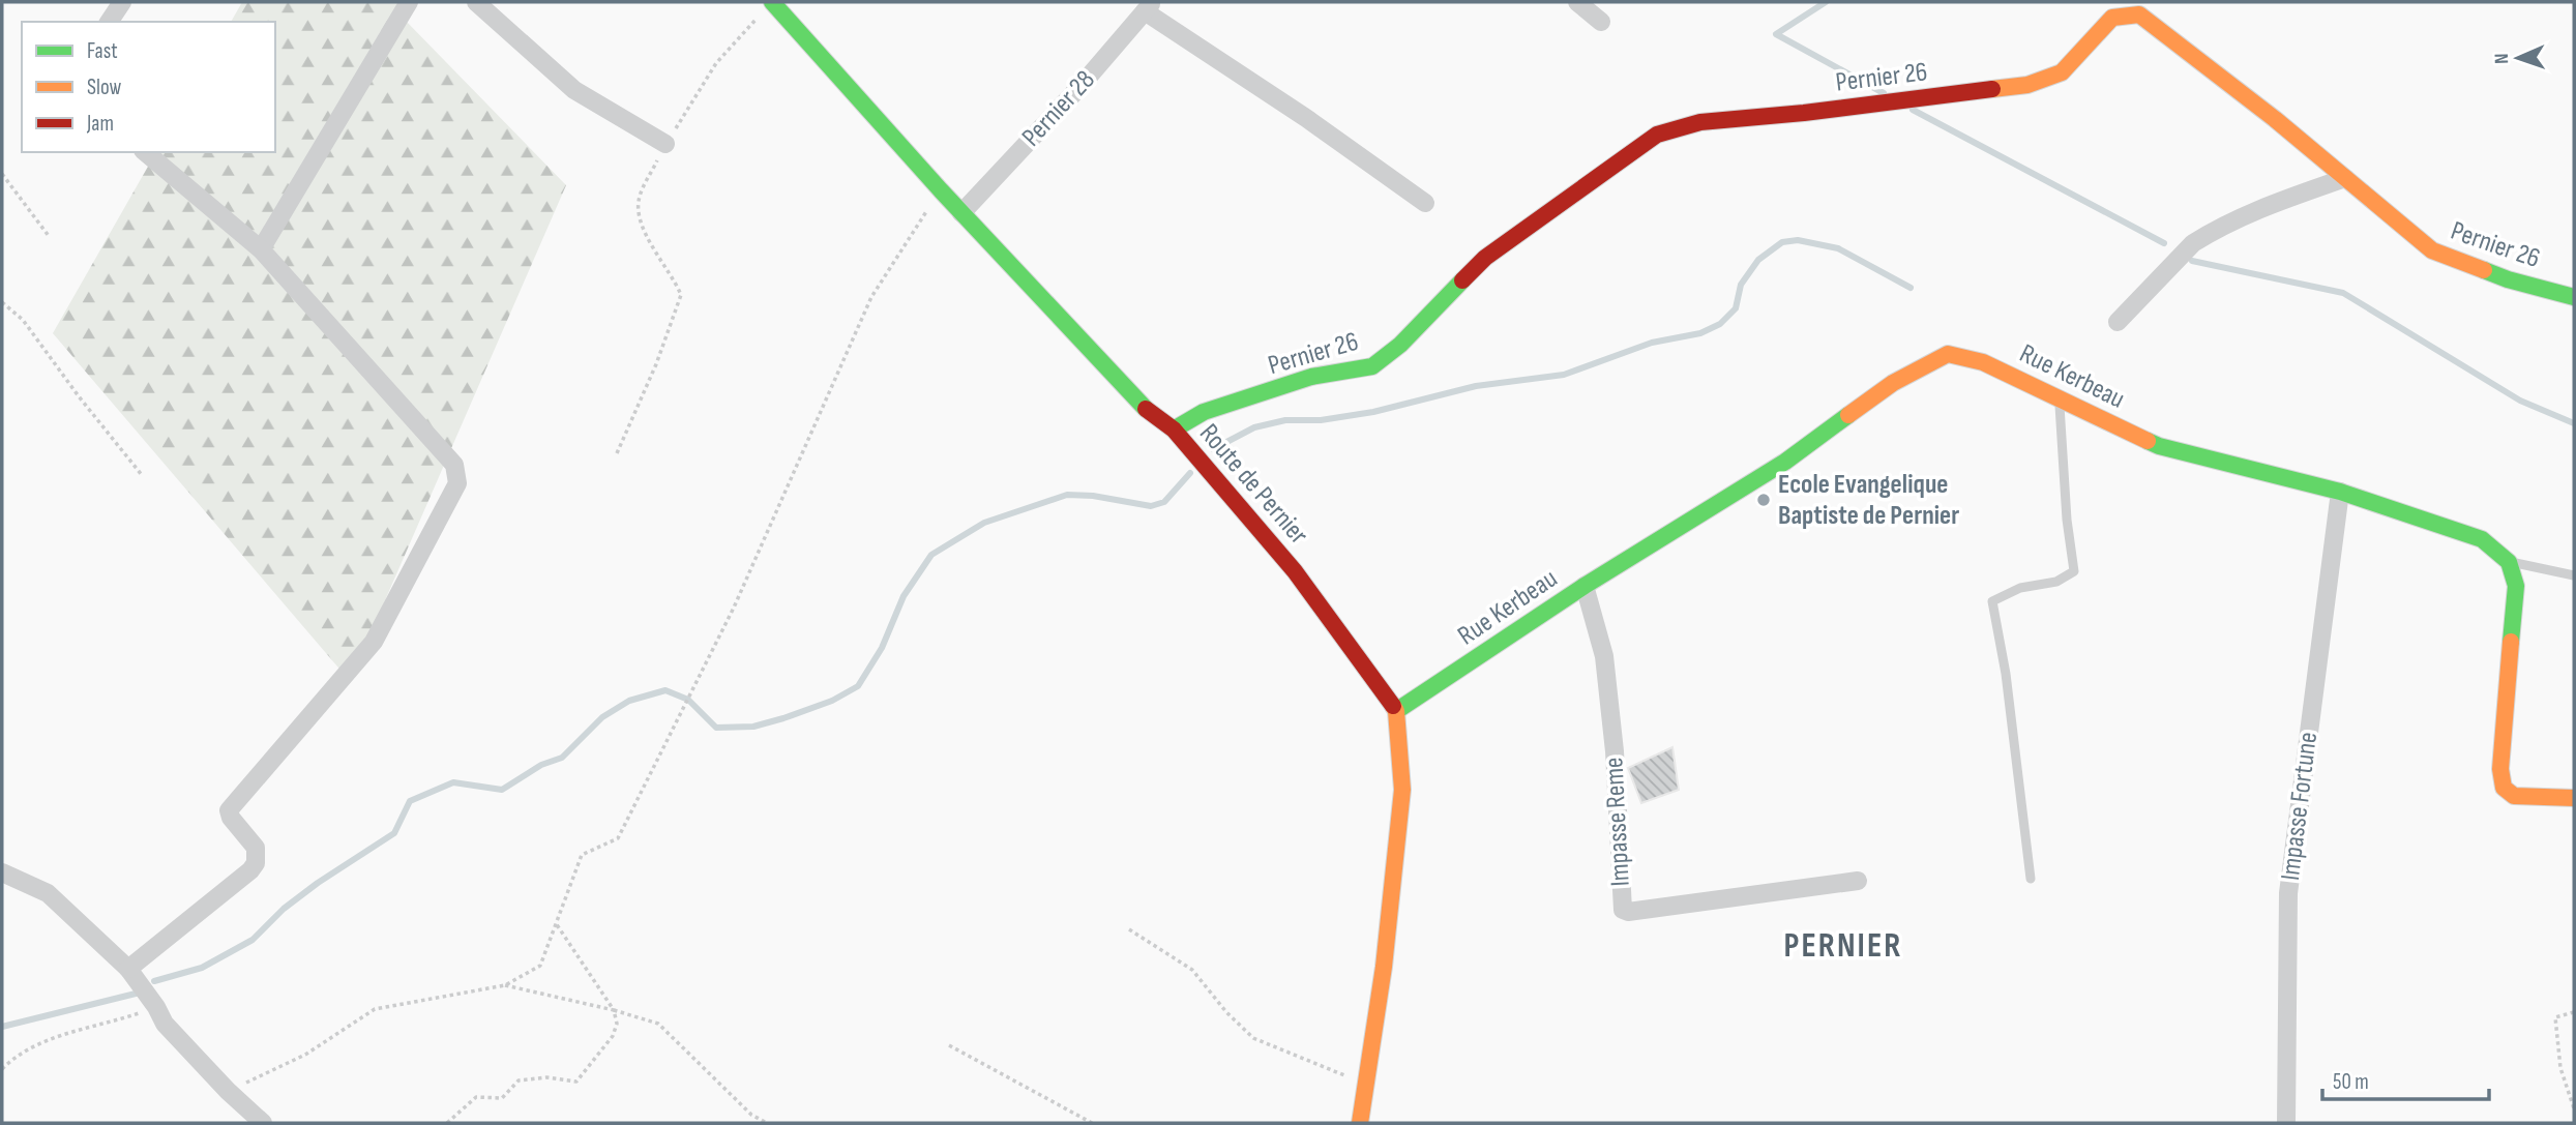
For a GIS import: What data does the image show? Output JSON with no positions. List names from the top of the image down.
{
  "streets": {
    "street": [
      "Pernier 26",
      "Pernier 28",
      "Rue Kerbeau",
      "Route de Pernier",
      "Impasse Fortune",
      "Impasse Reme"
    ]
  },
  "crossings": [
    ["Pernier 26", "Route de Pernier"],
    ["Pernier 28", "Route de Pernier"],
    ["Rue Kerbeau", "Route de Pernier"],
    ["Rue Kerbeau", "Impasse Fortune"],
    ["Rue Kerbeau", "Impasse Reme"]
  ],
  "districts": ["PERNIER"],
  "places": ["Ecole Evangelique Baptiste de Pernier"],
  "legend": ["Fast", "Slow", "Jam"],
  "scale_bar": "50 m",
  "north": "left"
}
